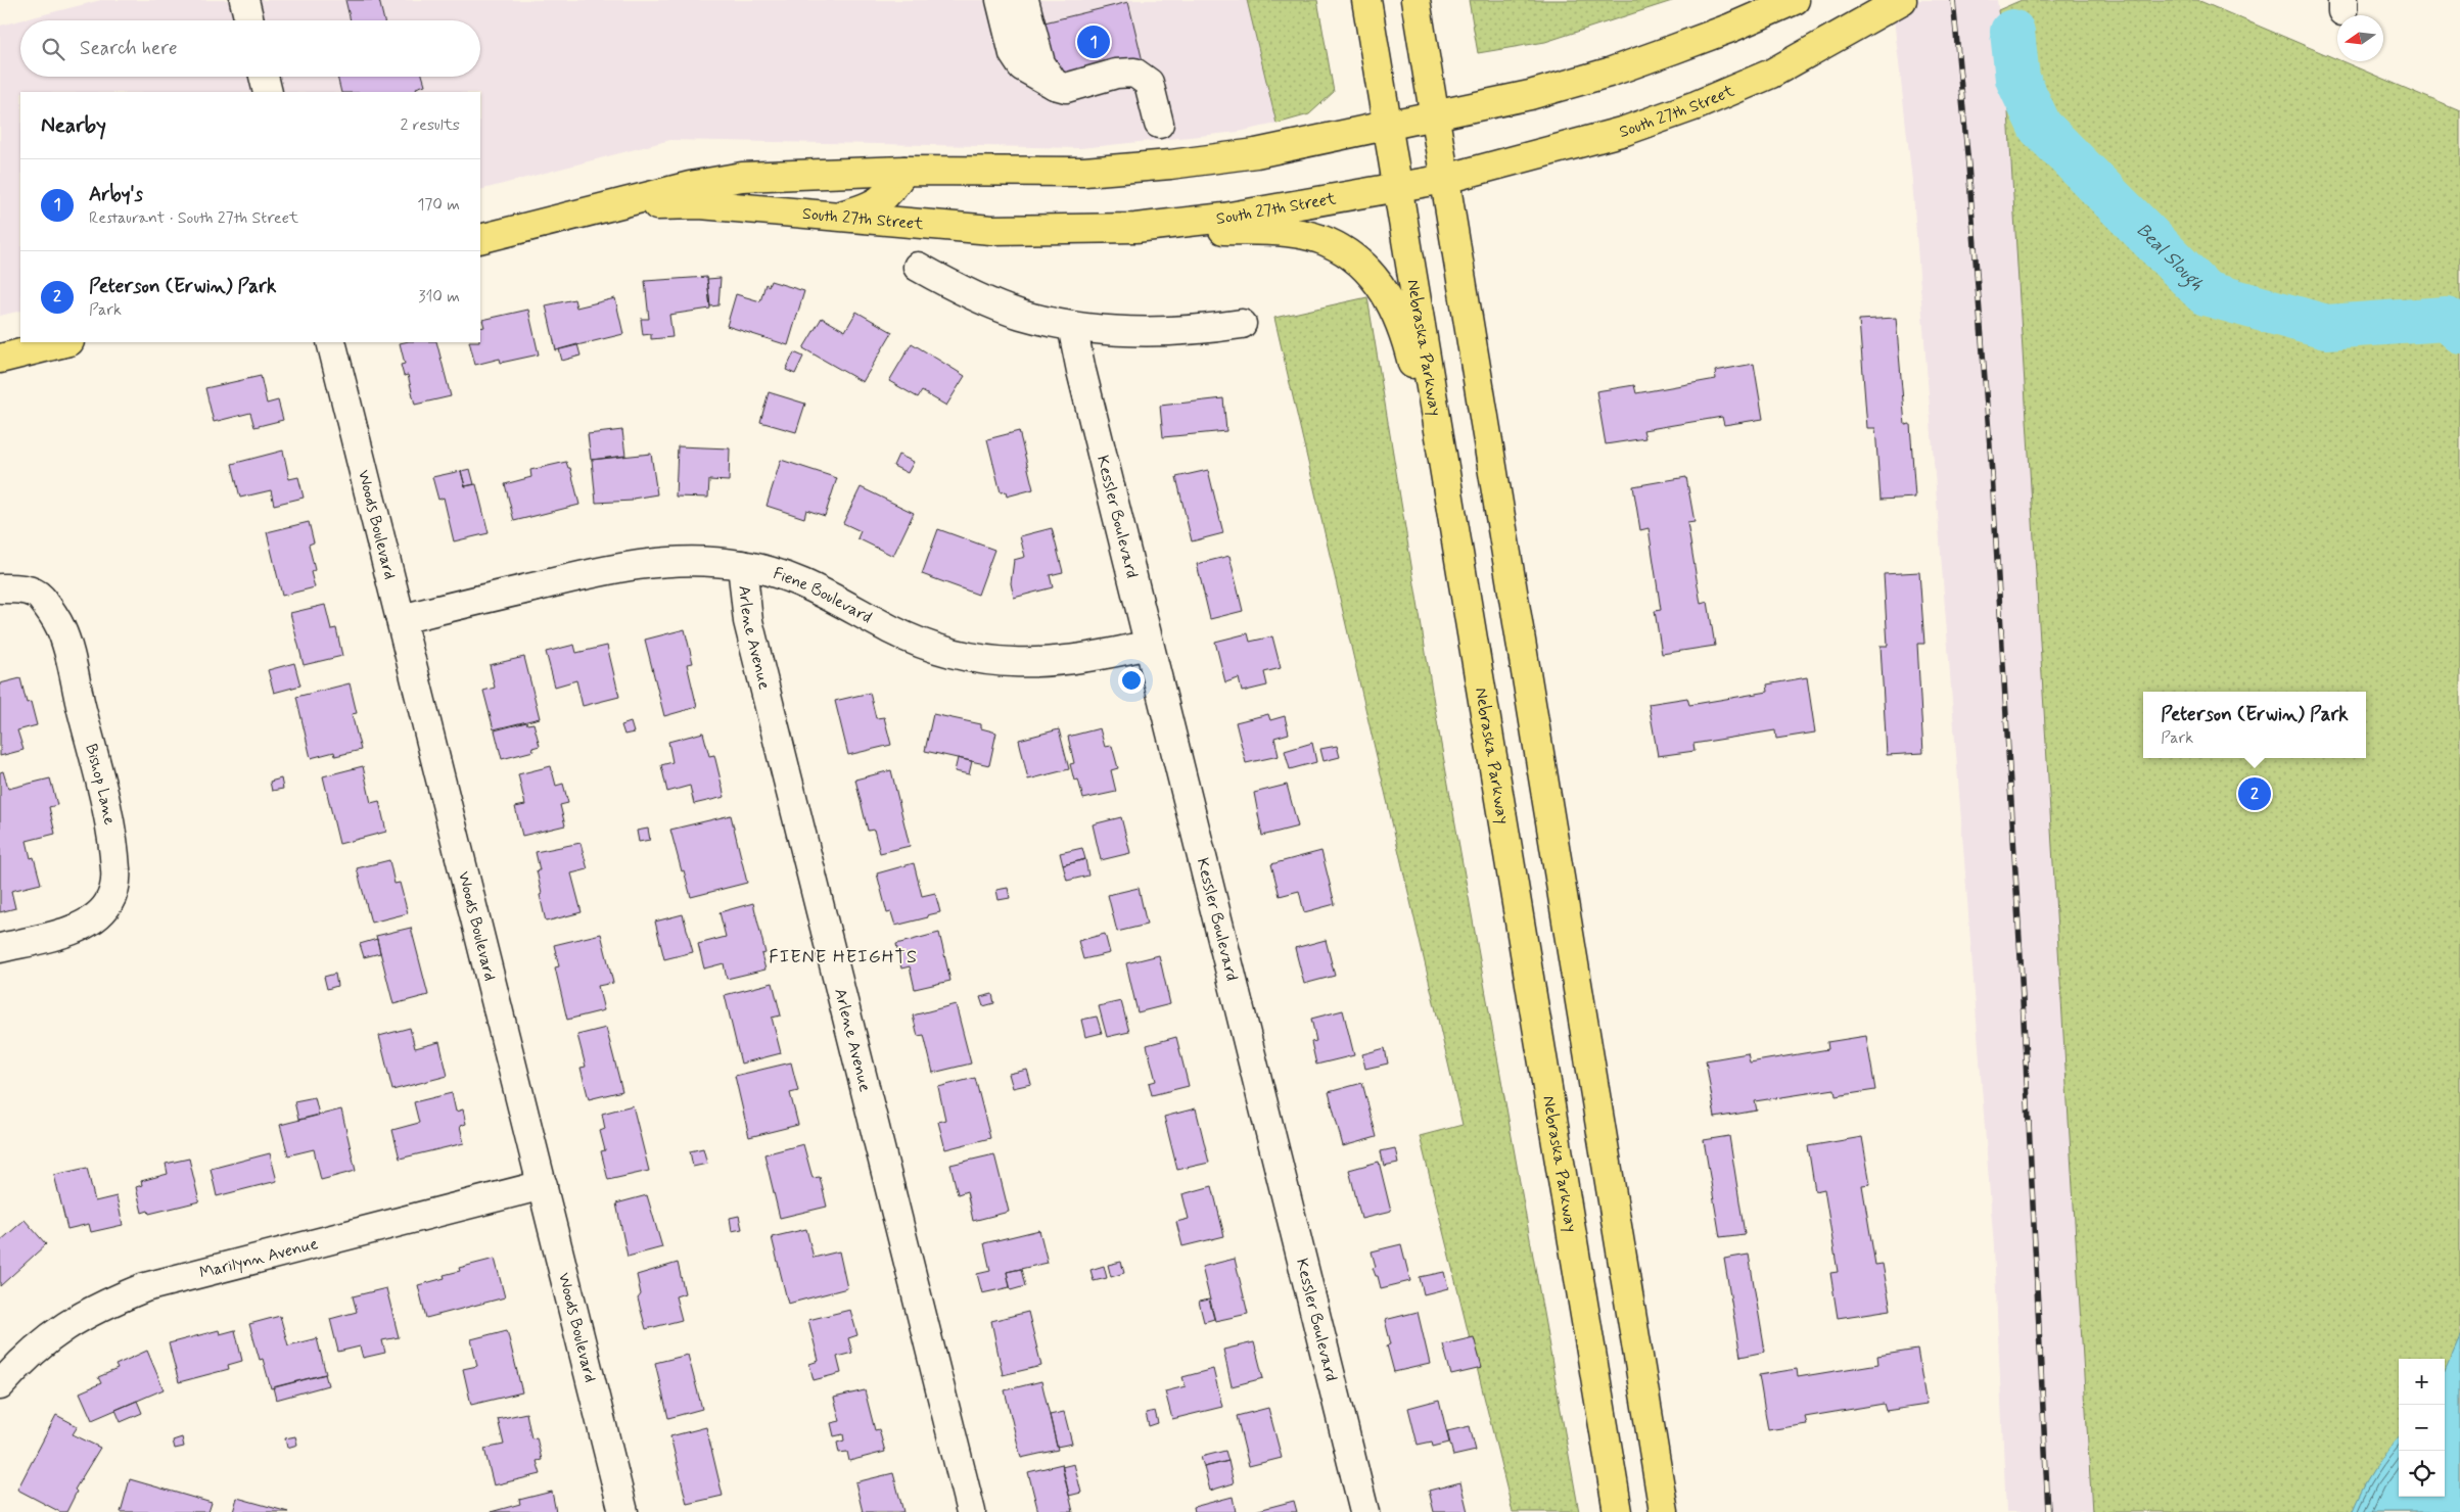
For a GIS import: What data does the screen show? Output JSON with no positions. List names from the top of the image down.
{
  "streets": {
    "main road": ["South 27th Street", "Nebraska Parkway"],
    "street": [
      "Kessler Boulevard",
      "Woods Boulevard",
      "Fiene Boulevard",
      "Arlene Avenue",
      "Bishop Lane",
      "Marilynn Avenue"
    ]
  },
  "crossings": [
    ["South 27th Street", "Nebraska Parkway"],
    ["Kessler Boulevard", "Fiene Boulevard"],
    ["Woods Boulevard", "Fiene Boulevard"],
    ["Woods Boulevard", "Marilynn Avenue"],
    ["Fiene Boulevard", "Arlene Avenue"]
  ],
  "districts": ["FIENE HEIGHTS"],
  "water": ["Beal Slough"],
  "north": "left",
  "page": {
    "search": "Search here",
    "pins": ["1", "2"],
    "heading": ["Nearby", "2 results"],
    "list": [
      {
        "mark": "1",
        "name": "Arby's",
        "note": "Restaurant · South 27th Street",
        "value": "170 m"
      },
      {
        "mark": "2",
        "name": "Peterson (Erwin) Park",
        "note": "Park",
        "value": "310 m"
      }
    ],
    "popup": ["Peterson (Erwin) Park", "Park"],
    "map_buttons": ["+", "−"]
  }
}
